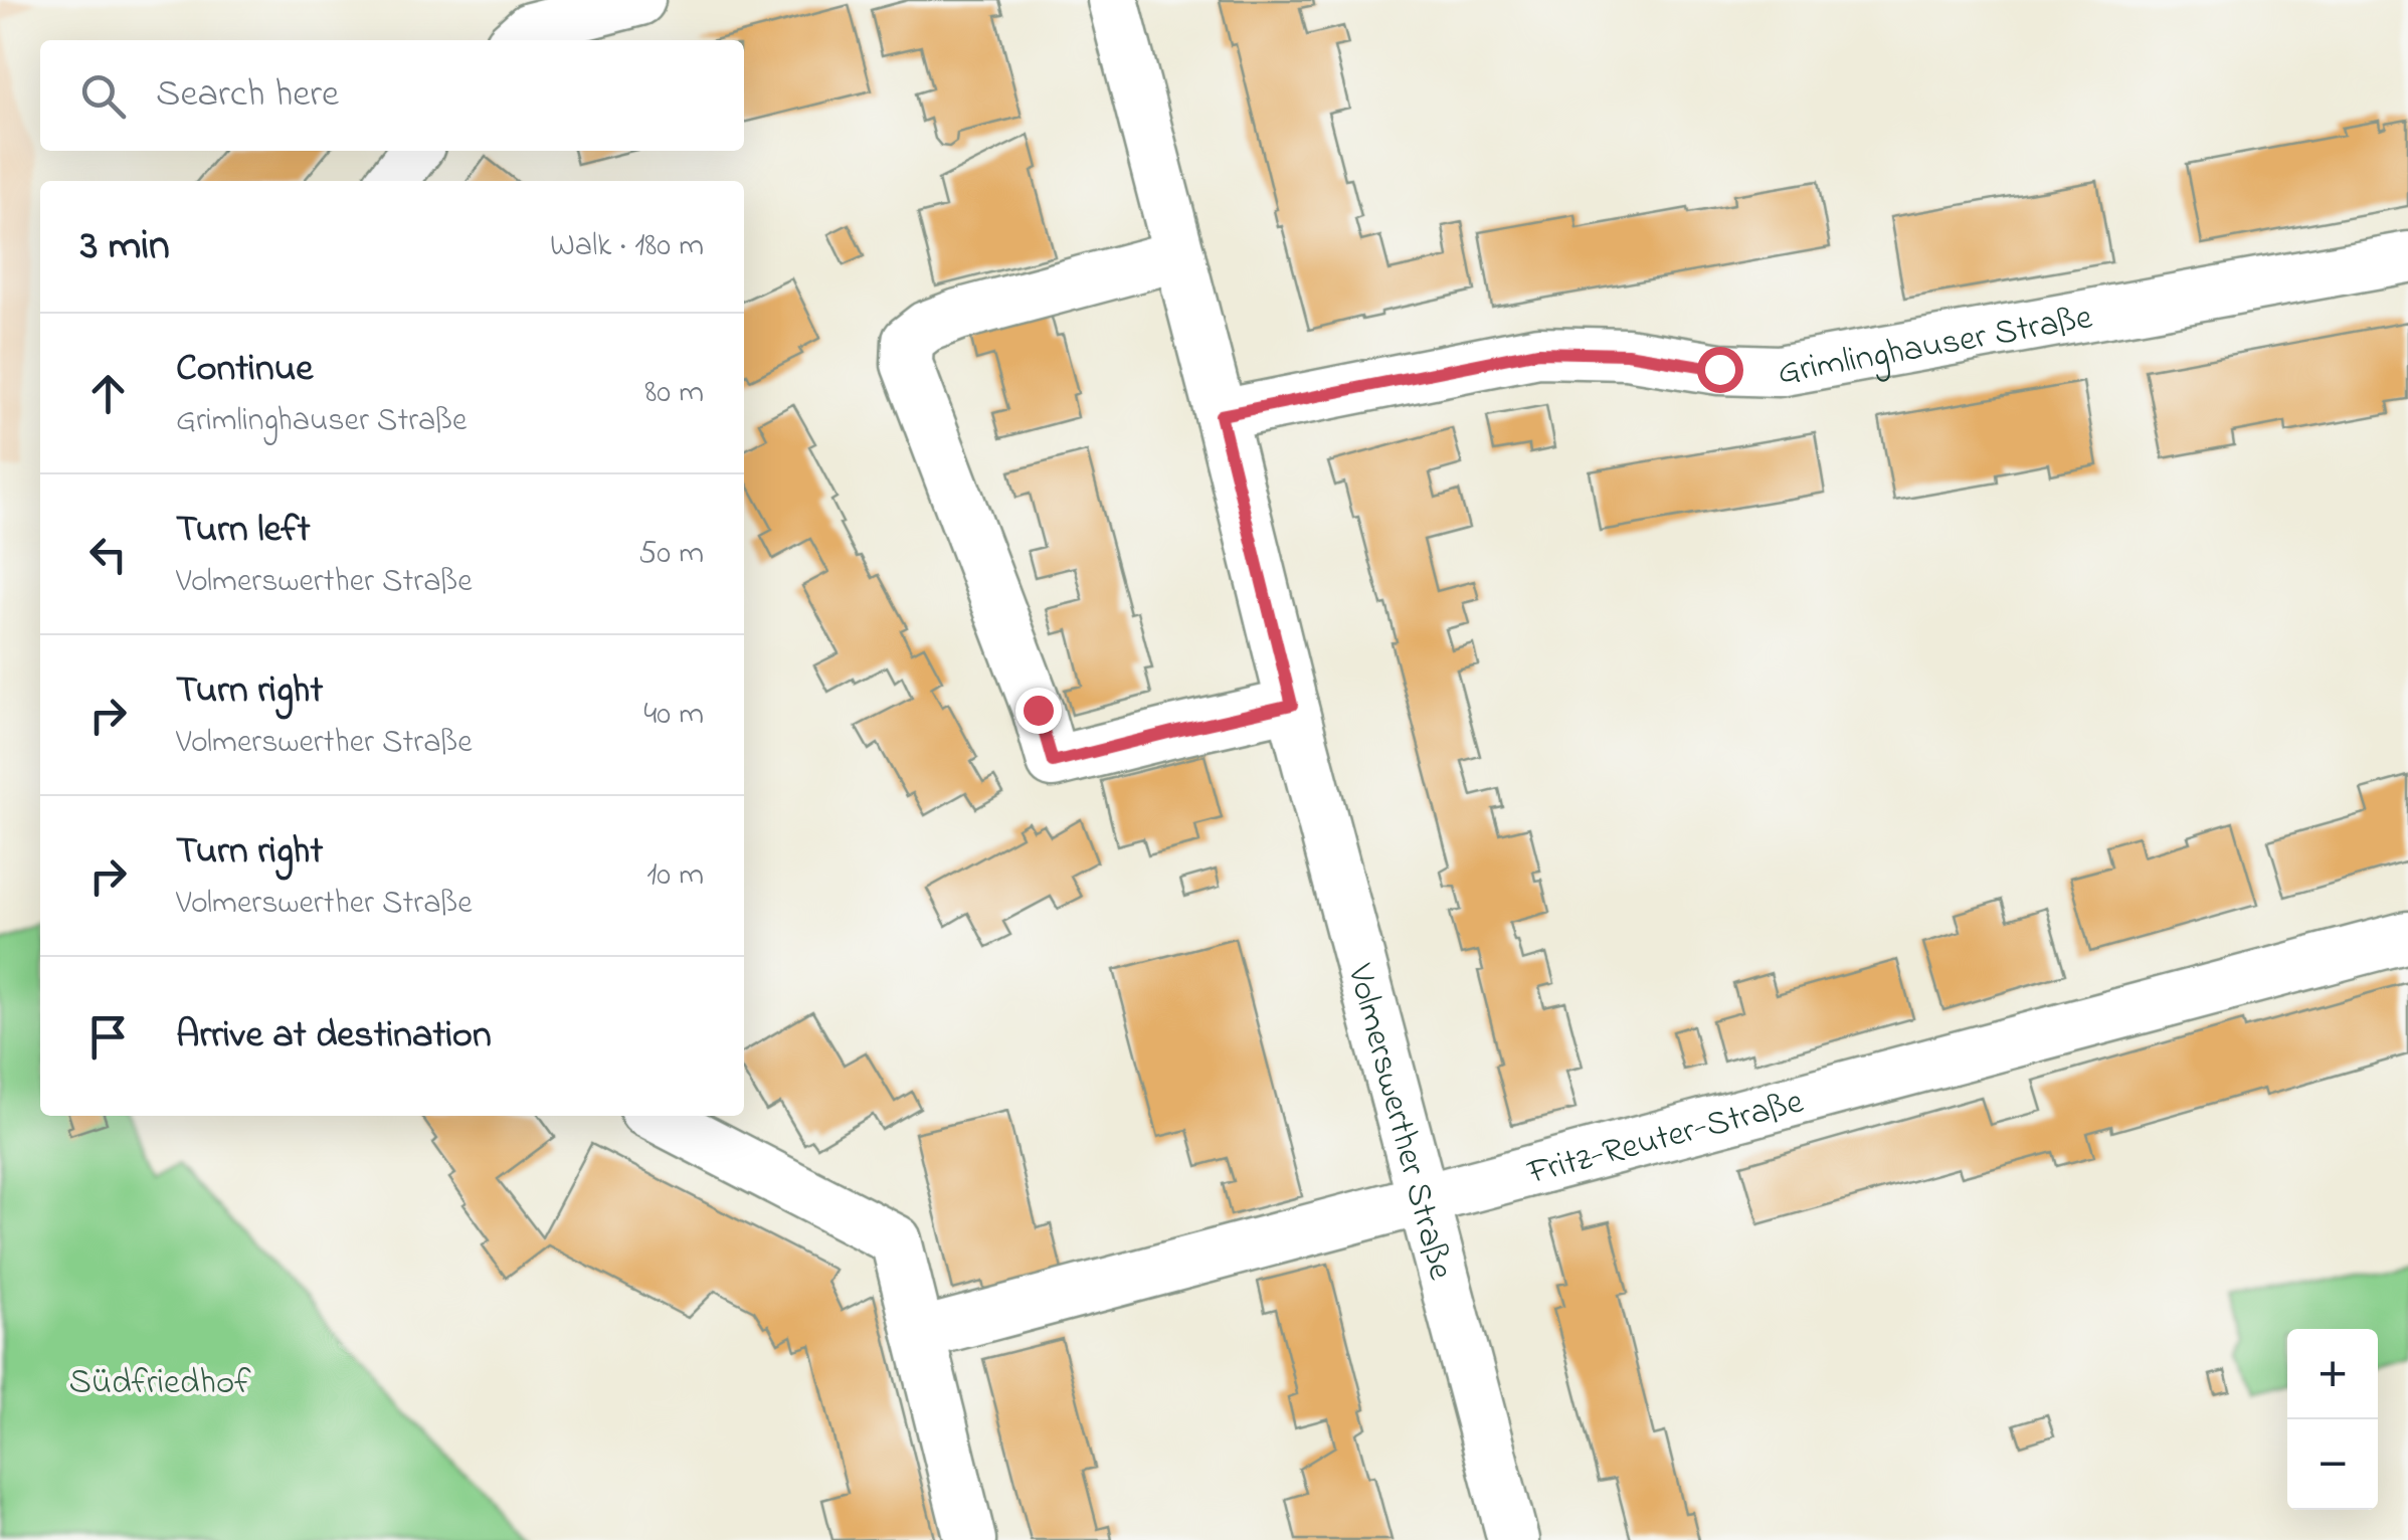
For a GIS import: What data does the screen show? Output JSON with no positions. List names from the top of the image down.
{
  "streets": {
    "street": ["Grimlinghauser Straße", "Volmerswerther Straße", "Fritz-Reuter-Straße"]
  },
  "crossings": [
    ["Grimlinghauser Straße", "Volmerswerther Straße"],
    ["Volmerswerther Straße", "Fritz-Reuter-Straße"]
  ],
  "parks": ["Südfriedhof"],
  "page": {
    "search": "Search here",
    "heading": ["3 min", "Walk · 180 m"],
    "list": [
      ["Continue", "Grimlinghauser Straße", "80 m"],
      ["Turn left", "Volmerswerther Straße", "50 m"],
      ["Turn right", "Volmerswerther Straße", "40 m"],
      ["Turn right", "Volmerswerther Straße", "10 m"],
      "Arrive at destination"
    ],
    "map_buttons": ["+", "−"]
  }
}
